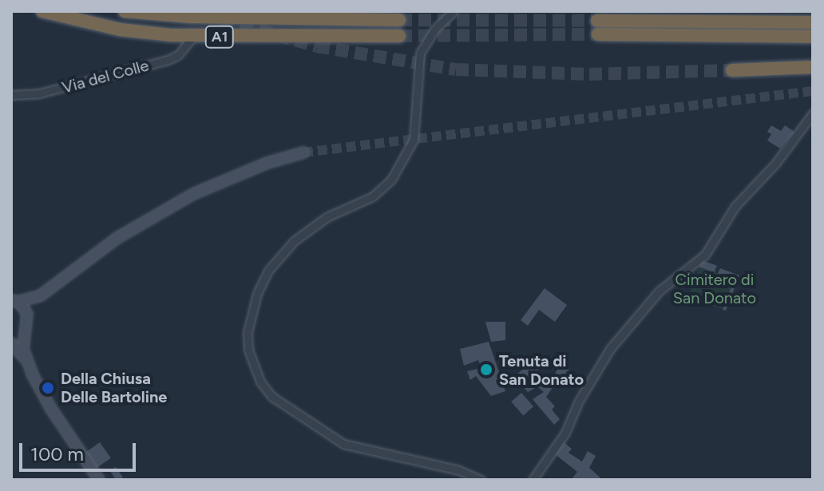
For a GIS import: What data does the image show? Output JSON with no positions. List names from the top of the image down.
{
  "streets": {
    "highway": ["A1"],
    "street": ["Via del Colle"]
  },
  "parks": ["Cimitero di San Donato"],
  "places": ["Tenuta di San Donato", "Della Chiusa Delle Bartoline"],
  "scale_bar": "100 m"
}
